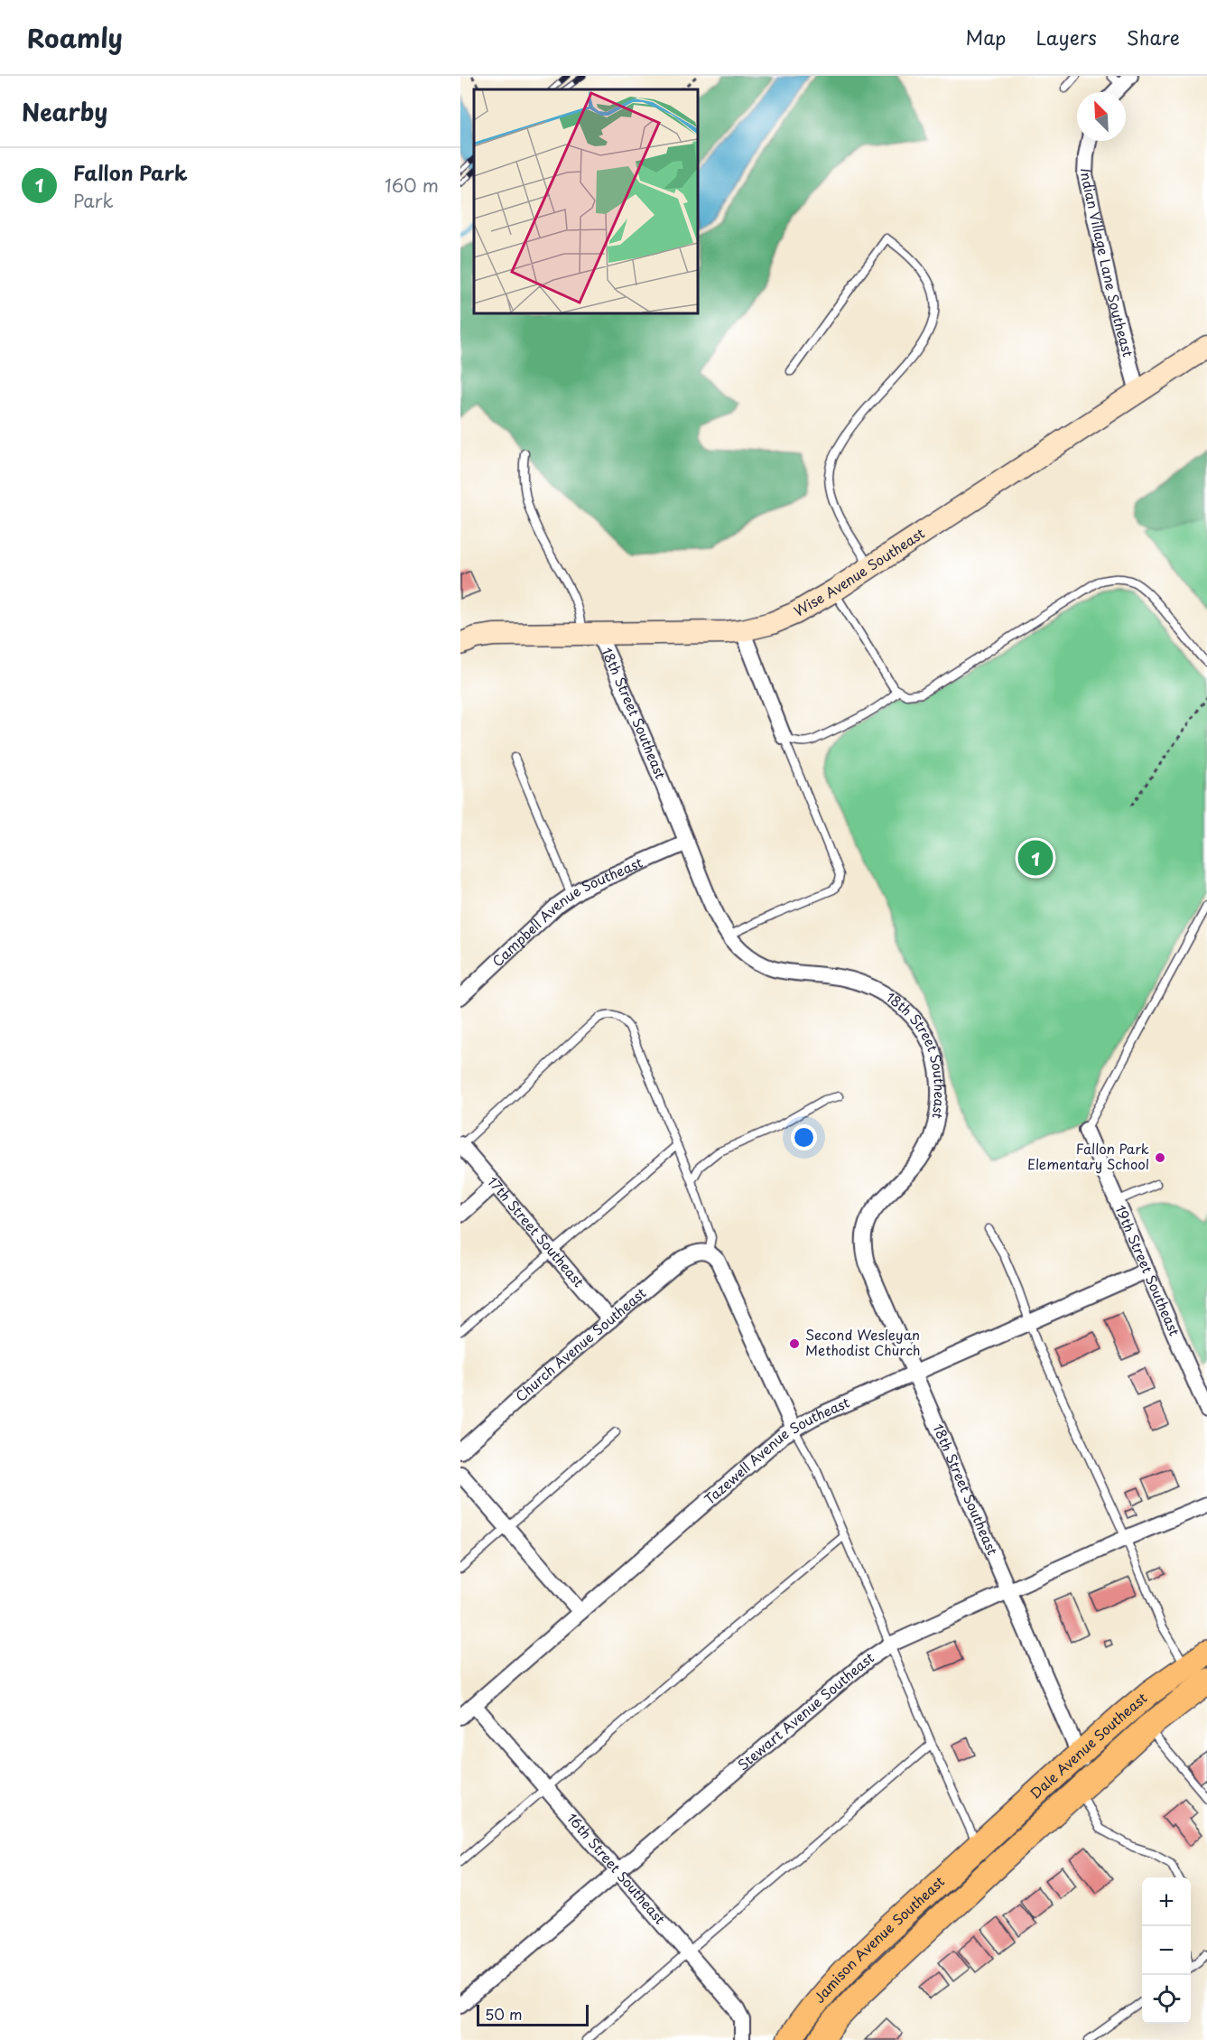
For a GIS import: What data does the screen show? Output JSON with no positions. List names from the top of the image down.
{
  "streets": {
    "main road": ["Dale Avenue Southeast", "Jamison Avenue Southeast"],
    "street": [
      "Indian Village Lane Southeast",
      "Wise Avenue Southeast",
      "18th Street Southeast",
      "Campbell Avenue Southeast",
      "17th Street Southeast",
      "19th Street Southeast",
      "Church Avenue Southeast",
      "Tazewell Avenue Southeast",
      "Stewart Avenue Southeast",
      "16th Street Southeast"
    ]
  },
  "crossings": [
    ["Indian Village Lane Southeast", "Wise Avenue Southeast"],
    ["Wise Avenue Southeast", "18th Street Southeast"],
    ["18th Street Southeast", "Campbell Avenue Southeast"],
    ["18th Street Southeast", "Tazewell Avenue Southeast"],
    ["18th Street Southeast", "Stewart Avenue Southeast"],
    ["18th Street Southeast", "Dale Avenue Southeast"],
    ["17th Street Southeast", "Church Avenue Southeast"],
    ["19th Street Southeast", "Tazewell Avenue Southeast"],
    ["Tazewell Avenue Southeast", "16th Street Southeast"],
    ["Stewart Avenue Southeast", "16th Street Southeast"],
    ["Dale Avenue Southeast", "Jamison Avenue Southeast"]
  ],
  "places": ["Fallon Park Elementary School", "Second Wesleyan Methodist Church"],
  "scale_bar": "50 m",
  "north": "top left",
  "page": {
    "header": "Roamly",
    "nav": ["Map", "Layers", "Share"],
    "heading": "Nearby",
    "list": [
      {
        "mark": "1",
        "name": "Fallon Park",
        "note": "Park",
        "value": "160 m"
      }
    ],
    "pins": "1",
    "map_buttons": ["+", "−"],
    "scale": "50 m"
  }
}
